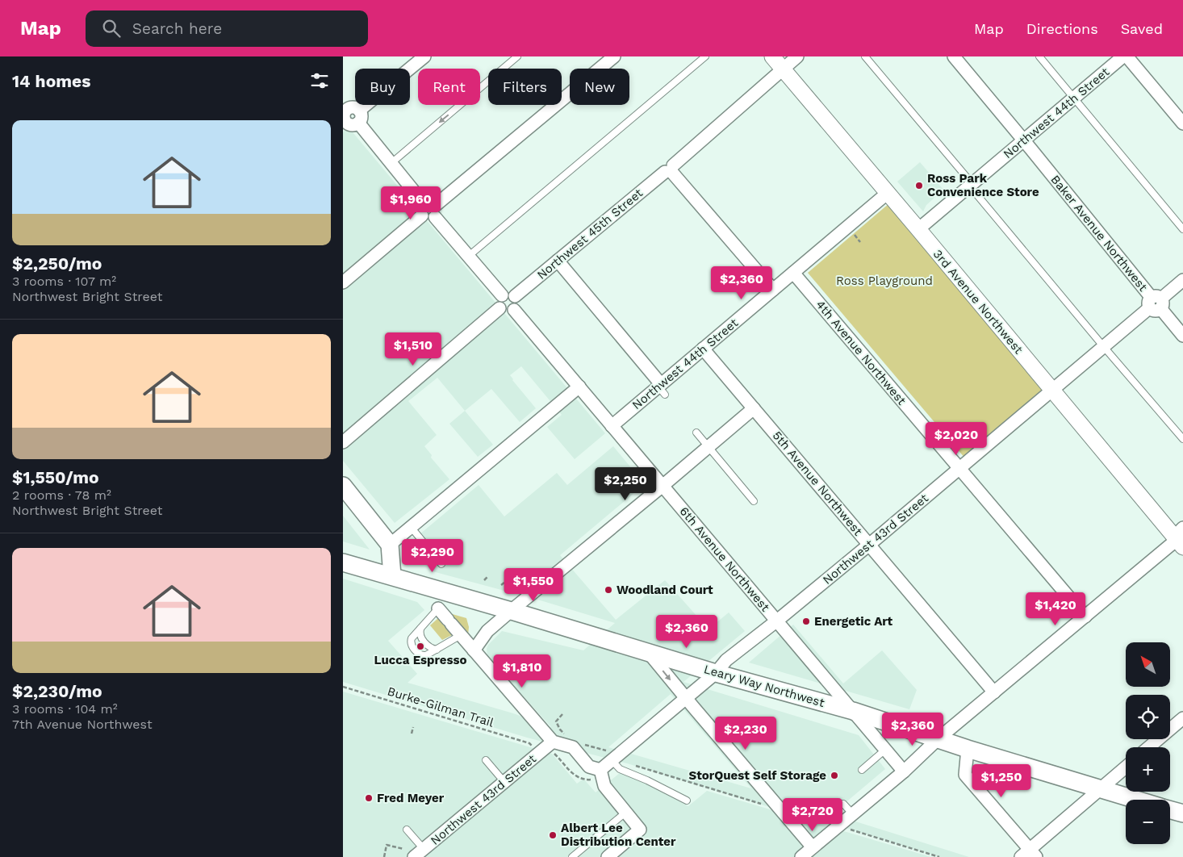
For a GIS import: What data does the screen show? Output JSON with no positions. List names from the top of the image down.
{
  "streets": {
    "main road": ["Leary Way Northwest"],
    "street": [
      "Northwest 44th Street",
      "Baker Avenue Northwest",
      "Northwest 45th Street",
      "3rd Avenue Northwest",
      "4th Avenue Northwest",
      "5th Avenue Northwest",
      "Northwest 43rd Street",
      "6th Avenue Northwest"
    ],
    "path": ["Burke-Gilman Trail"]
  },
  "crossings": [
    ["Northwest 44th Street", "Baker Avenue Northwest"],
    ["Northwest 44th Street", "3rd Avenue Northwest"],
    ["Northwest 44th Street", "4th Avenue Northwest"],
    ["Northwest 44th Street", "5th Avenue Northwest"],
    ["Northwest 44th Street", "6th Avenue Northwest"],
    ["Baker Avenue Northwest", "Northwest 43rd Street"],
    ["Northwest 45th Street", "3rd Avenue Northwest"],
    ["Northwest 45th Street", "6th Avenue Northwest"],
    ["3rd Avenue Northwest", "Northwest 43rd Street"],
    ["4th Avenue Northwest", "Northwest 43rd Street"],
    ["5th Avenue Northwest", "Northwest 43rd Street"],
    ["Northwest 43rd Street", "6th Avenue Northwest"],
    ["Northwest 43rd Street", "Leary Way Northwest"],
    ["6th Avenue Northwest", "Leary Way Northwest"]
  ],
  "parks": ["Ross Playground"],
  "places": [
    "Ross Park Convenience Store",
    "Woodland Court",
    "Energetic Art",
    "Lucca Espresso",
    "StorQuest Self Storage",
    "Fred Meyer",
    "Albert Lee Distribution Center"
  ],
  "north": "top left",
  "page": {
    "header": "Map",
    "search": "Search here",
    "nav": ["Map", "Directions", "Saved"],
    "heading": "14 homes",
    "chip": [
      "Buy",
      "Rent",
      "Filters",
      "New"
    ],
    "list": [
      {
        "name": "$2,250/mo",
        "note": "3 rooms · 107 m² · Northwest Bright Street"
      },
      {
        "name": "$1,550/mo",
        "note": "2 rooms · 78 m² · Northwest Bright Street"
      },
      {
        "name": "$2,230/mo",
        "note": "3 rooms · 104 m² · 7th Avenue Northwest"
      }
    ],
    "price": [
      "$1,960",
      "$2,360",
      "$1,510",
      "$2,020",
      "$2,250",
      "$2,290",
      "$1,550",
      "$1,420",
      "$2,360",
      "$1,810",
      "$2,360",
      "$2,230",
      "$1,250",
      "$2,720"
    ],
    "map_buttons": ["+", "−"]
  }
}
